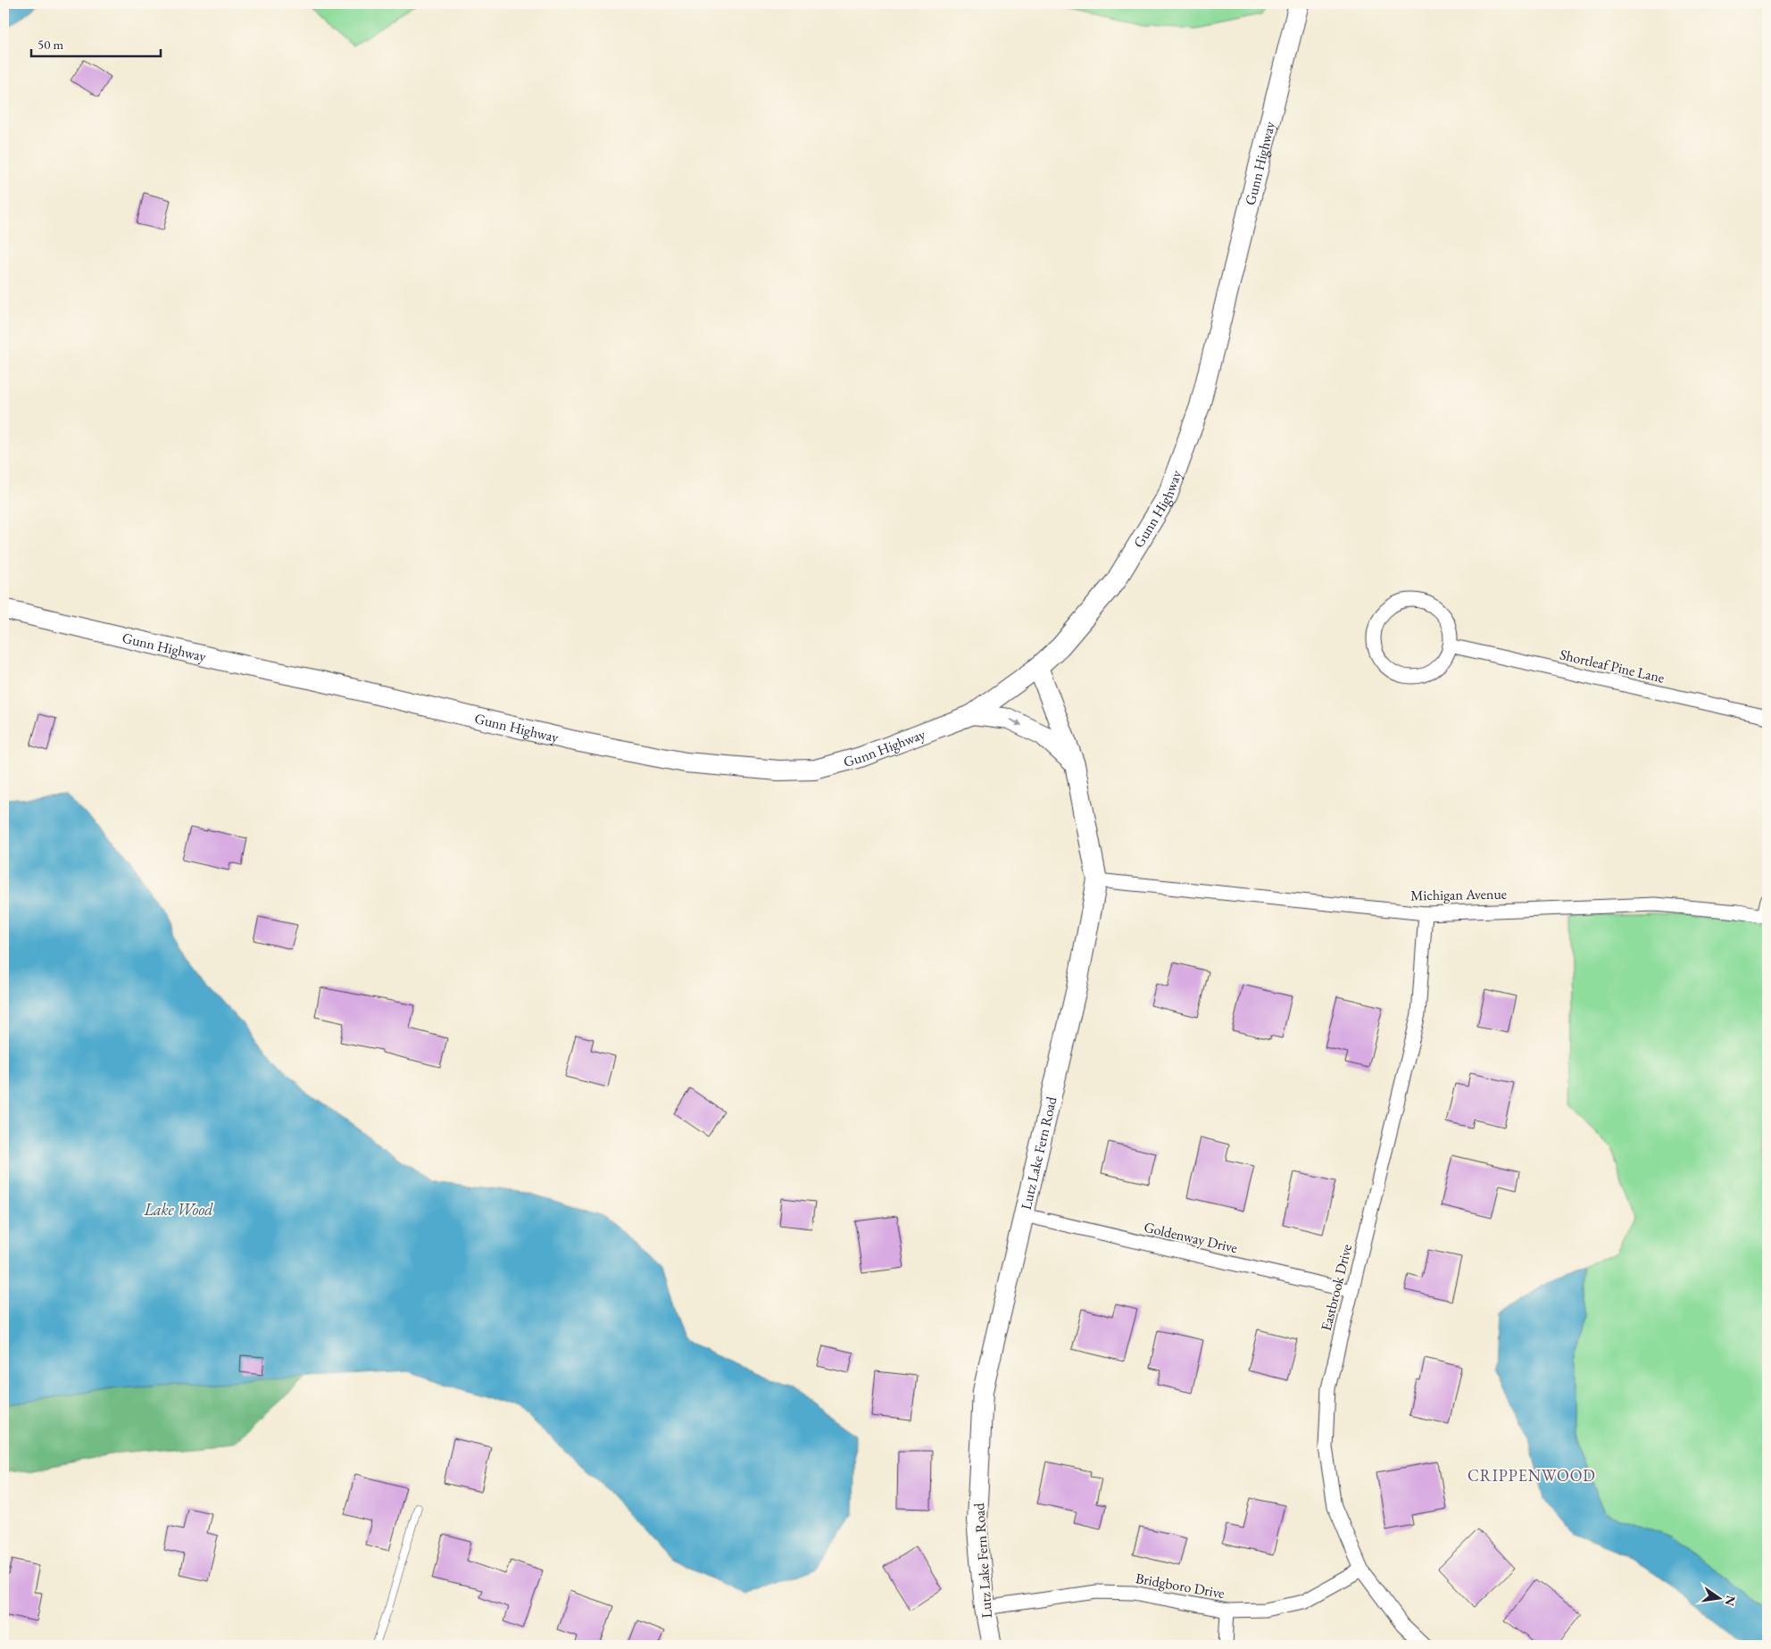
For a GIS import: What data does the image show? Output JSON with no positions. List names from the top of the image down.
{
  "streets": {
    "main road": ["Gunn Highway", "Lutz Lake Fern Road"],
    "street": [
      "Shortleaf Pine Lane",
      "Michigan Avenue",
      "Goldenway Drive",
      "Eastbrook Drive",
      "Bridgboro Drive"
    ]
  },
  "crossings": [
    ["Gunn Highway", "Lutz Lake Fern Road"],
    ["Michigan Avenue", "Lutz Lake Fern Road"],
    ["Michigan Avenue", "Eastbrook Drive"],
    ["Lutz Lake Fern Road", "Goldenway Drive"],
    ["Lutz Lake Fern Road", "Bridgboro Drive"],
    ["Goldenway Drive", "Eastbrook Drive"],
    ["Eastbrook Drive", "Bridgboro Drive"]
  ],
  "districts": ["CRIPPENWOOD"],
  "water": ["Lake Wood"],
  "scale_bar": "50 m",
  "north": "right"
}
